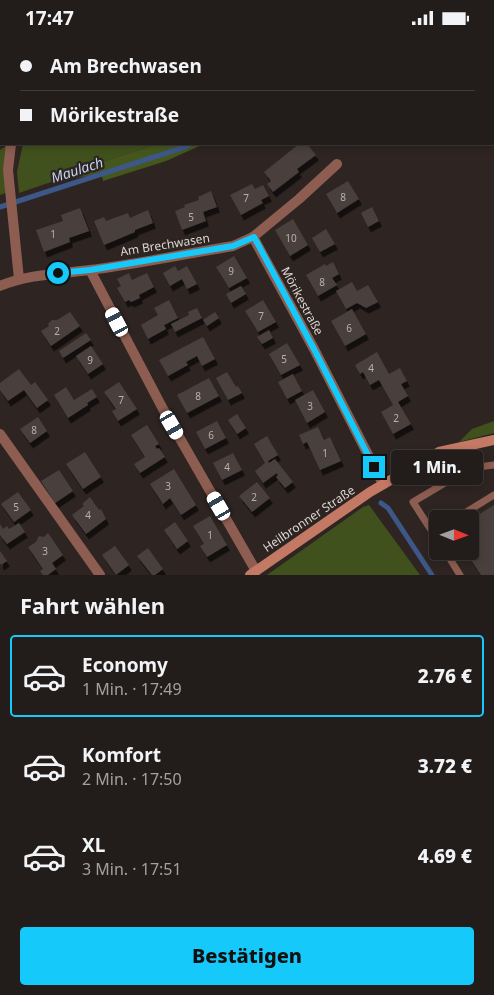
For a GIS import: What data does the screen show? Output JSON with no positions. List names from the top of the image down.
{
  "streets": {
    "main road": ["Heilbronner Straße"],
    "street": ["Am Brechwasen", "Mörikestraße"]
  },
  "crossings": [
    ["Am Brechwasen", "Mörikestraße"],
    ["Mörikestraße", "Heilbronner Straße"]
  ],
  "water": ["Maulach"],
  "house_numbers": [
    "8",
    "7",
    "5",
    "1",
    "10",
    "9",
    "8",
    "7",
    "6",
    "2",
    "5",
    "9",
    "4",
    "8",
    "7",
    "3",
    "2",
    "8",
    "6",
    "1",
    "4",
    "3",
    "2",
    "5",
    "4",
    "1",
    "3"
  ],
  "north": "right",
  "page": {
    "status": "17:47",
    "banner": ["Am Brechwasen", "Mörikestraße"],
    "bubble": "1 Min.",
    "heading": "Fahrt wählen",
    "list": [
      {
        "name": "Economy",
        "note": "1 Min. · 17:49",
        "value": "2.76 €"
      },
      {
        "name": "Komfort",
        "note": "2 Min. · 17:50",
        "value": "3.72 €"
      },
      {
        "name": "XL",
        "note": "3 Min. · 17:51",
        "value": "4.69 €"
      }
    ],
    "buttons": "Bestätigen"
  }
}
